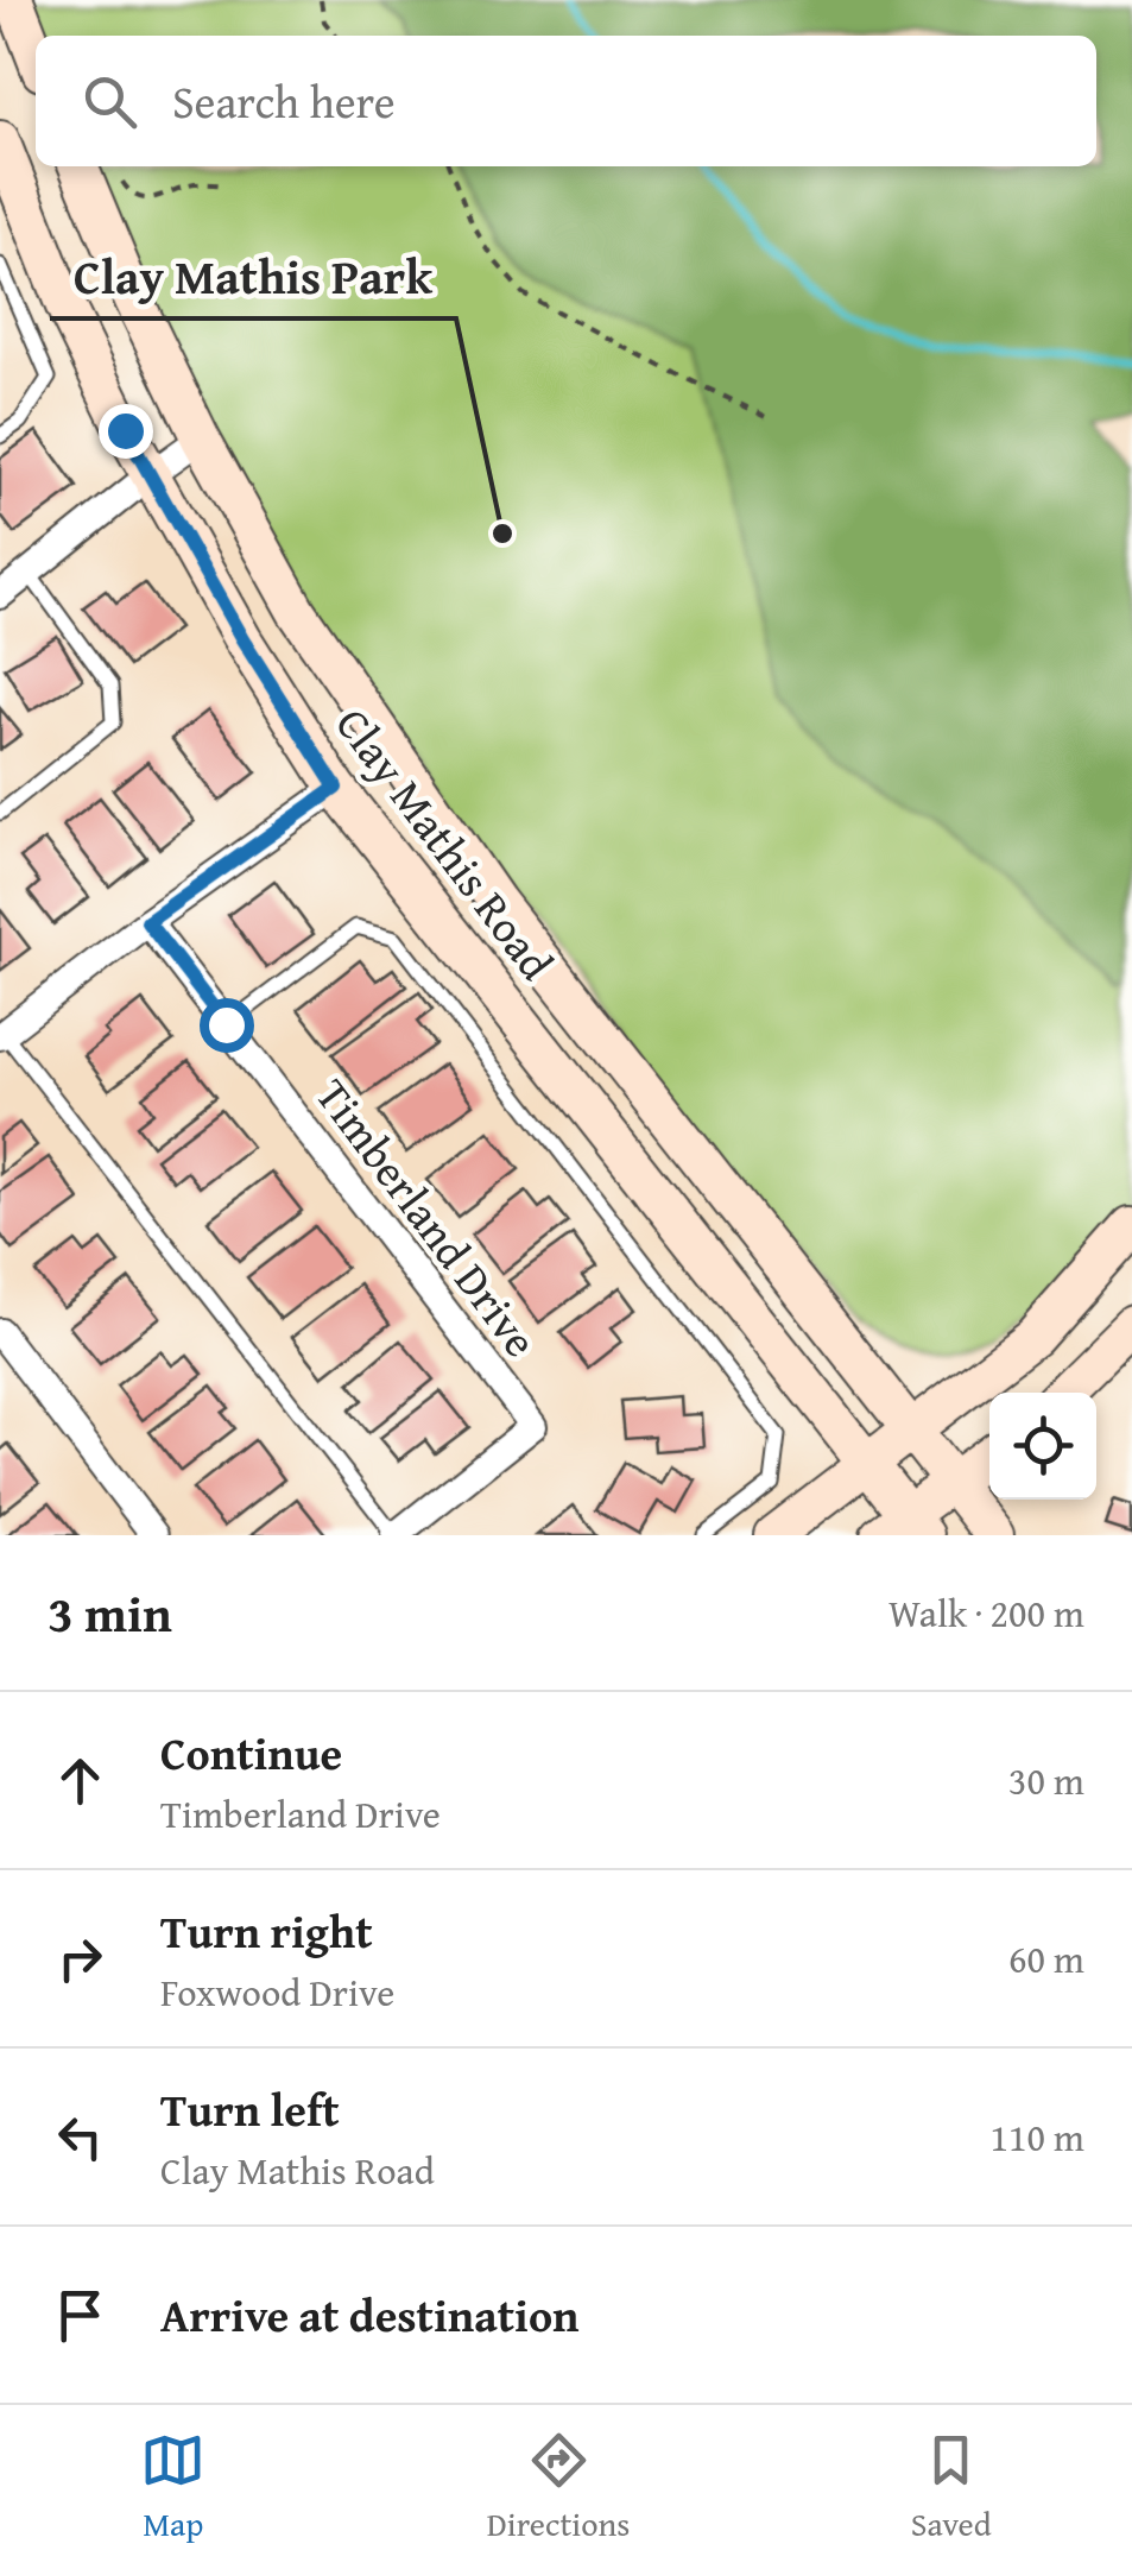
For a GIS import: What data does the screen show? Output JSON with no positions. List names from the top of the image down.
{
  "streets": {
    "main road": ["Clay Mathis Road"],
    "street": ["Timberland Drive"]
  },
  "places": ["Clay Mathis Park"],
  "page": {
    "search": "Search here",
    "heading": ["3 min", "Walk · 200 m"],
    "list": [
      ["Continue", "Timberland Drive", "30 m"],
      ["Turn right", "Foxwood Drive", "60 m"],
      ["Turn left", "Clay Mathis Road", "110 m"],
      "Arrive at destination"
    ],
    "nav": ["Map", "Directions", "Saved"]
  }
}
